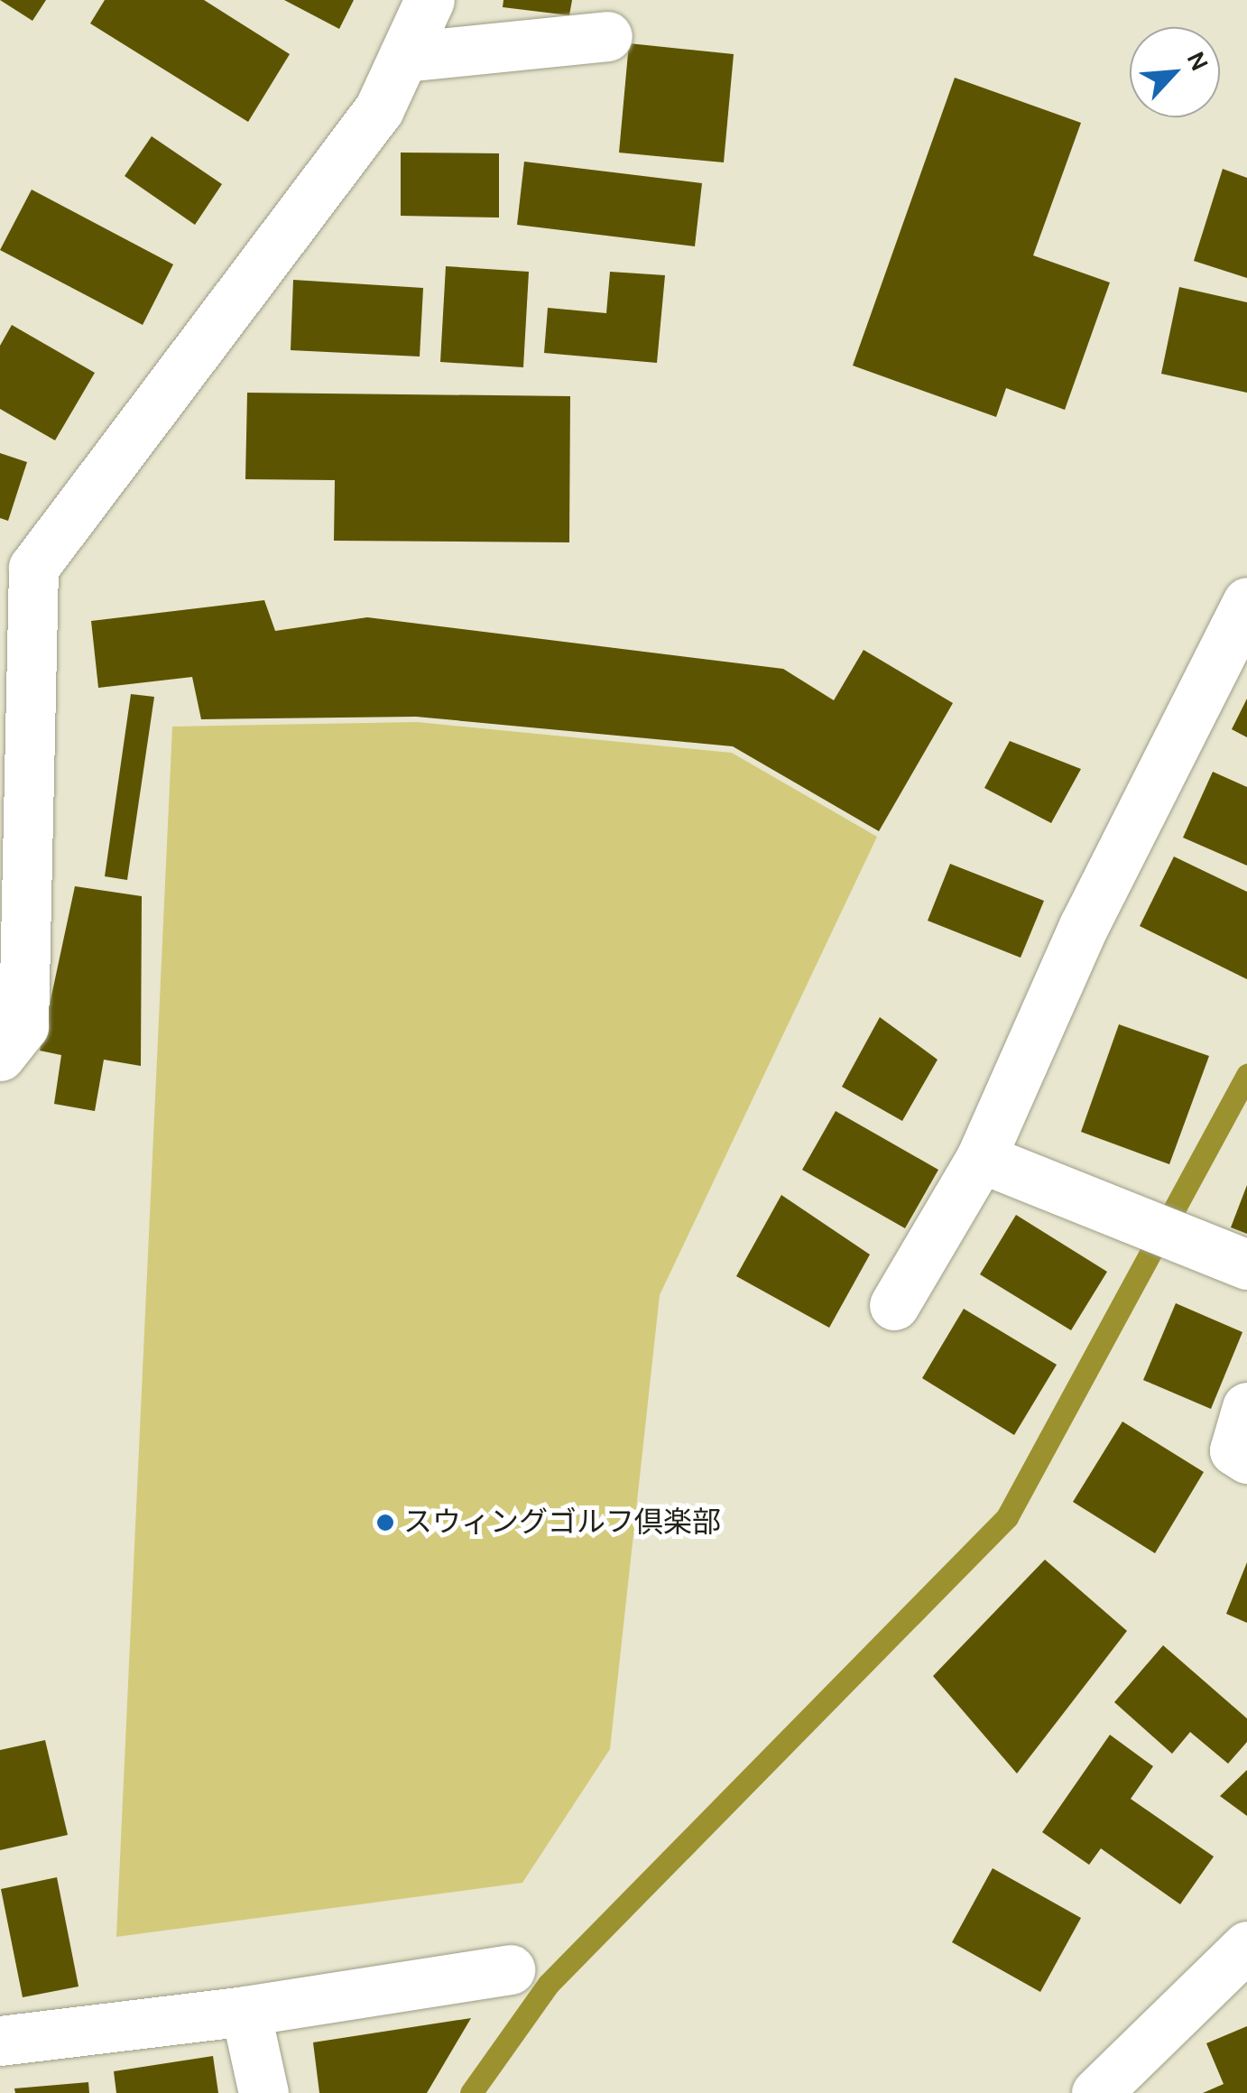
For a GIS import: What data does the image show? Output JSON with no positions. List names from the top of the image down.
{
  "places": ["スウィングゴルフ倶楽部"],
  "north": "top right"
}
